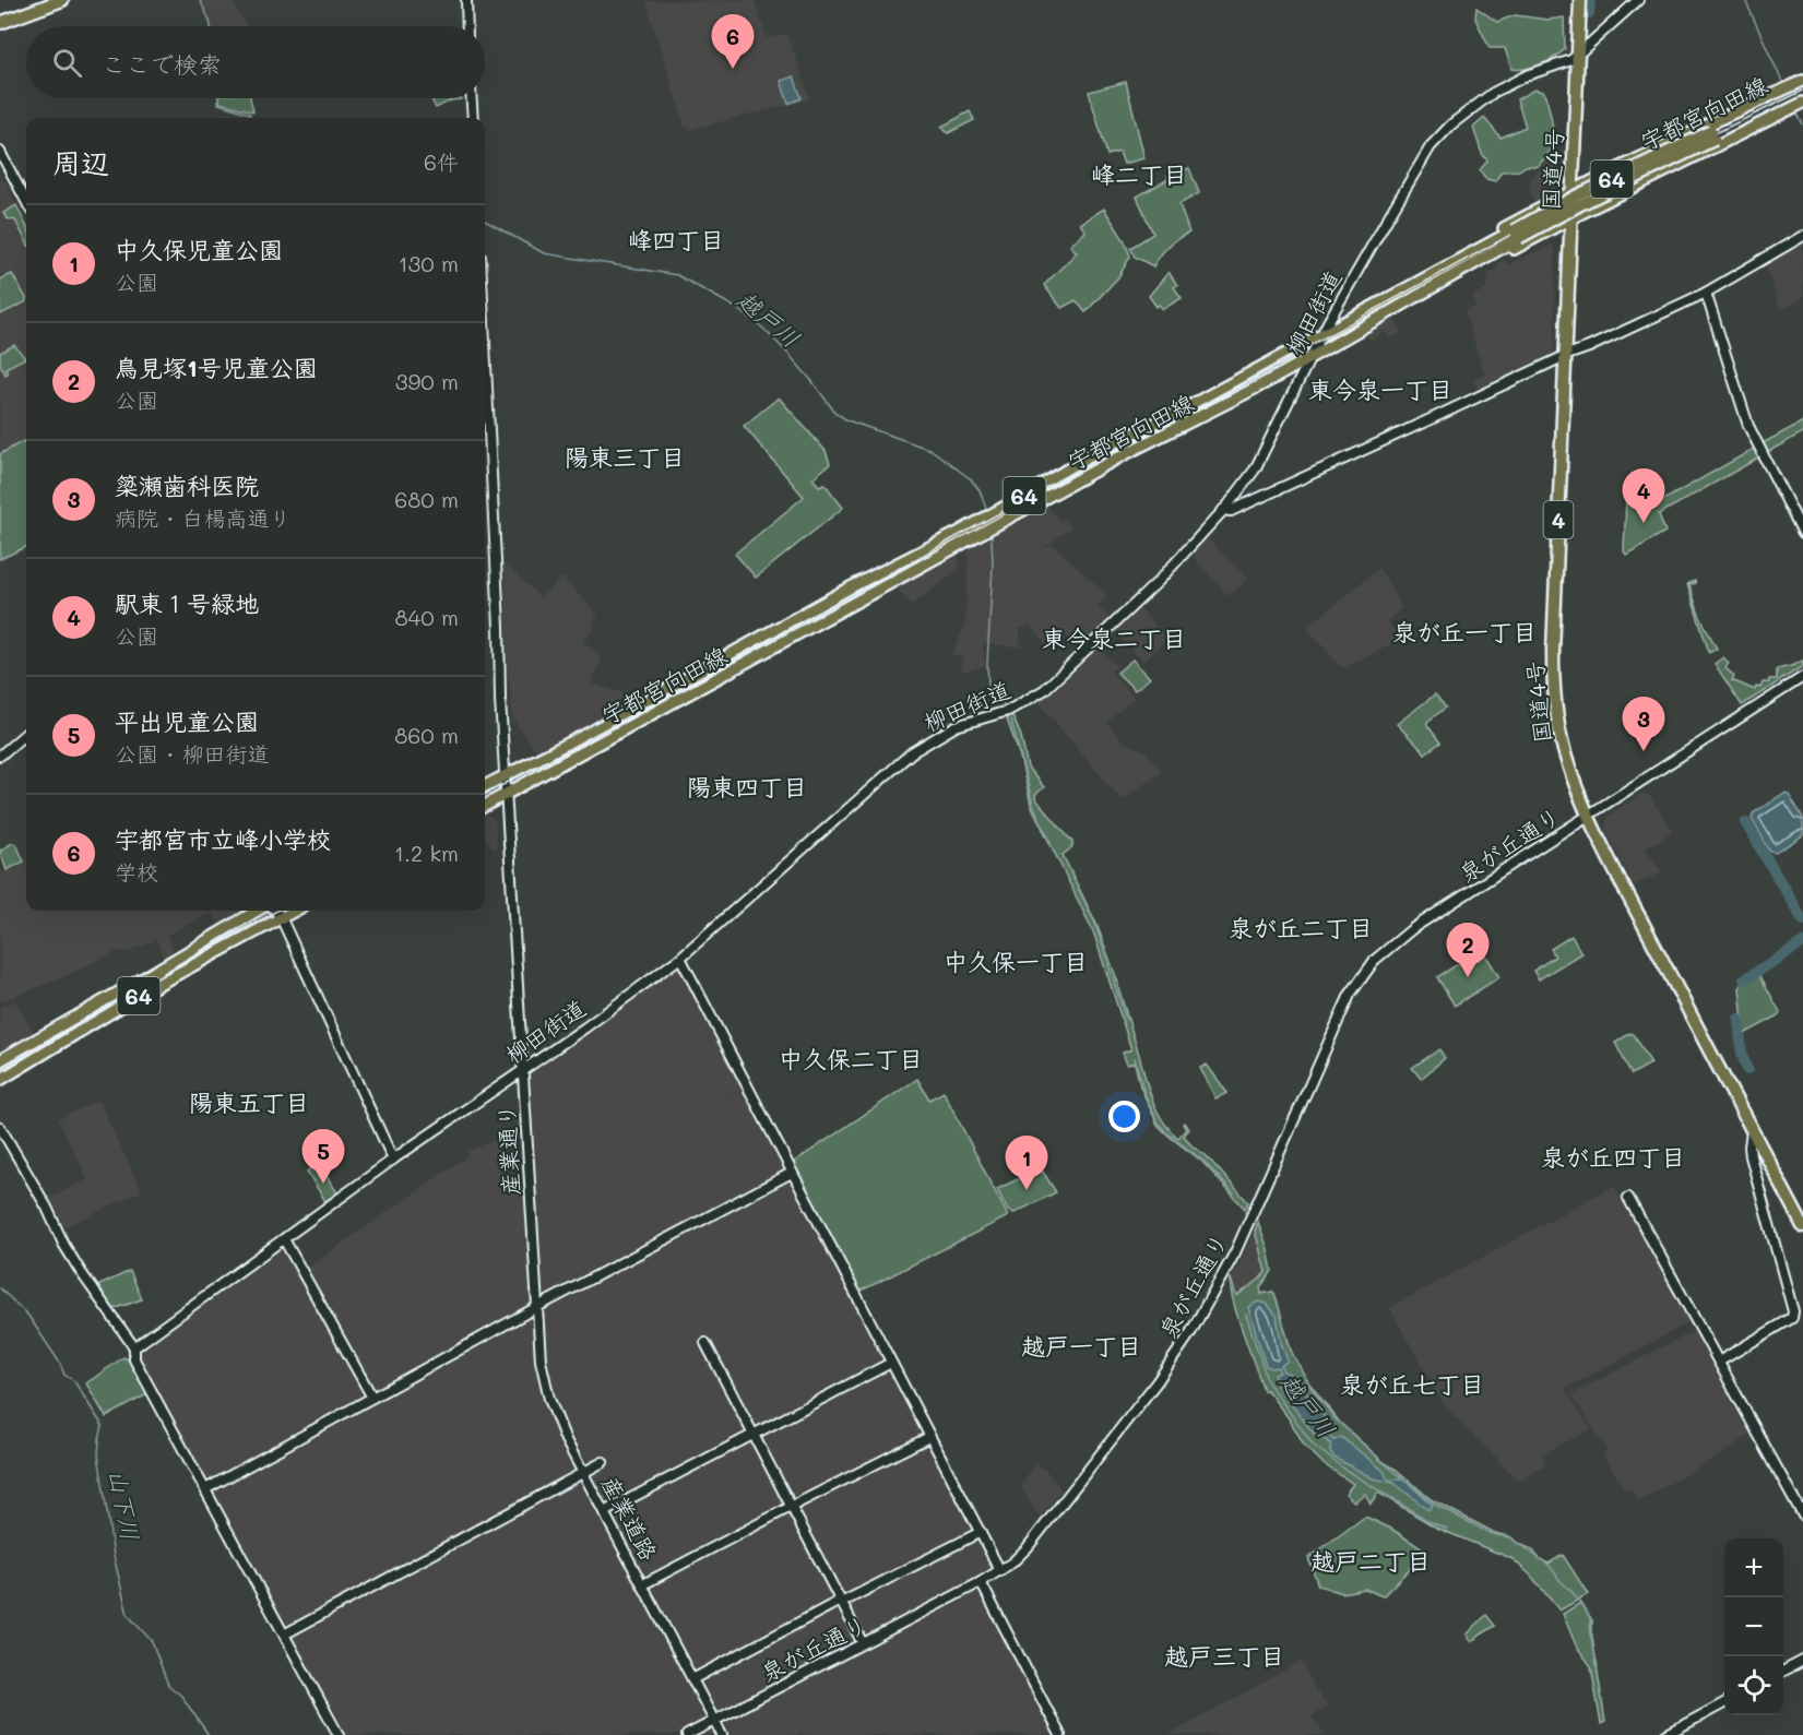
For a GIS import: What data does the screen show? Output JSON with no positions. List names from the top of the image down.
{
  "streets": {
    "highway": ["国道4号", "4"],
    "main road": ["宇都宮向田線", "64"],
    "street": [
      "柳田街道",
      "泉が丘通り",
      "産業通り",
      "産業道路"
    ]
  },
  "crossings": [
    ["宇都宮向田線", "柳田街道"],
    ["宇都宮向田線", "産業通り"],
    ["国道4号", "柳田街道"],
    ["国道4号", "泉が丘通り"],
    ["柳田街道", "産業通り"],
    ["泉が丘通り", "産業道路"],
    ["産業通り", "産業道路"]
  ],
  "districts": [
    "峰二丁目",
    "峰四丁目",
    "東今泉一丁目",
    "陽東三丁目",
    "泉が丘一丁目",
    "東今泉二丁目",
    "陽東四丁目",
    "泉が丘二丁目",
    "中久保一丁目",
    "中久保二丁目",
    "陽東五丁目",
    "泉が丘四丁目",
    "越戸一丁目",
    "泉が丘七丁目",
    "越戸二丁目",
    "越戸三丁目"
  ],
  "water": ["越戸川", "山下川"],
  "page": {
    "pins": [
      "6",
      "4",
      "3",
      "2",
      "5",
      "1"
    ],
    "search": "ここで検索",
    "heading": ["周辺", "6件"],
    "list": [
      {
        "mark": "1",
        "name": "中久保児童公園",
        "note": "公園",
        "value": "130 m"
      },
      {
        "mark": "2",
        "name": "鳥見塚1号児童公園",
        "note": "公園",
        "value": "390 m"
      },
      {
        "mark": "3",
        "name": "簗瀬歯科医院",
        "note": "病院 · 白楊高通り",
        "value": "680 m"
      },
      {
        "mark": "4",
        "name": "駅東１号緑地",
        "note": "公園",
        "value": "840 m"
      },
      {
        "mark": "5",
        "name": "平出児童公園",
        "note": "公園 · 柳田街道",
        "value": "860 m"
      },
      {
        "mark": "6",
        "name": "宇都宮市立峰小学校",
        "note": "学校",
        "value": "1.2 km"
      }
    ],
    "map_buttons": ["+", "−"]
  }
}
